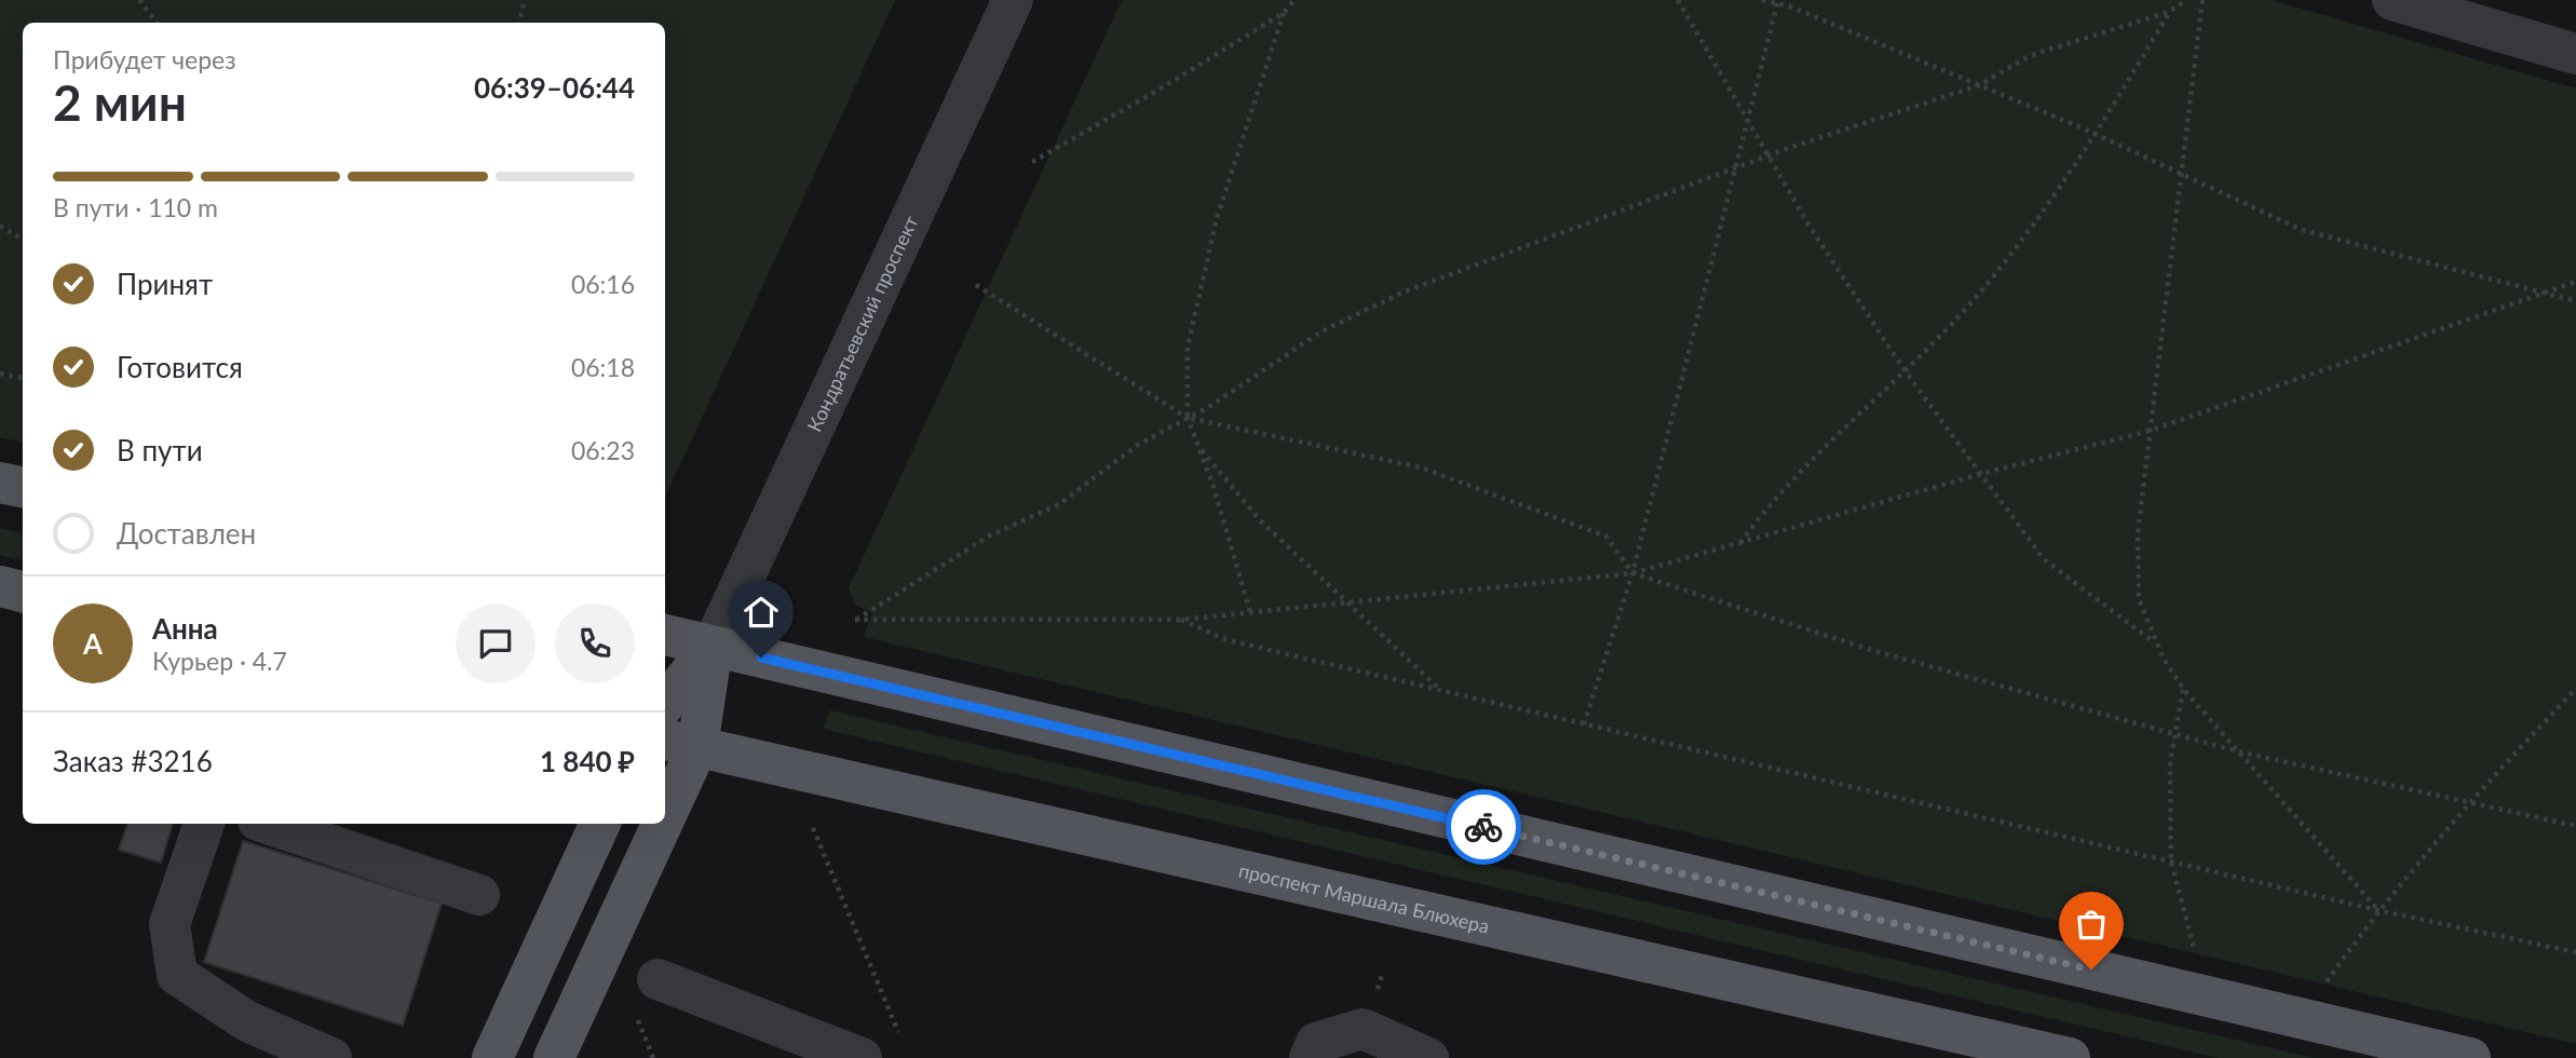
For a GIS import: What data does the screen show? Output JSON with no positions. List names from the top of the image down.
{
  "streets": {
    "main road": ["Кондратьевский проспект", "проспект Маршала Блюхера"]
  },
  "crossings": [
    ["Кондратьевский проспект", "проспект Маршала Блюхера"]
  ],
  "page": {
    "heading": ["2 мин", "Прибудет через", "06:39–06:44"],
    "panel": [
      "Анна",
      "Курьер · 4.7",
      "Заказ #3216",
      "1 840 ₽"
    ],
    "bar": "В пути · 110 m",
    "list": [
      ["Принят", "06:16"],
      ["Готовится", "06:18"],
      ["В пути", "06:23"],
      "Доставлен"
    ],
    "round": "А"
  }
}
